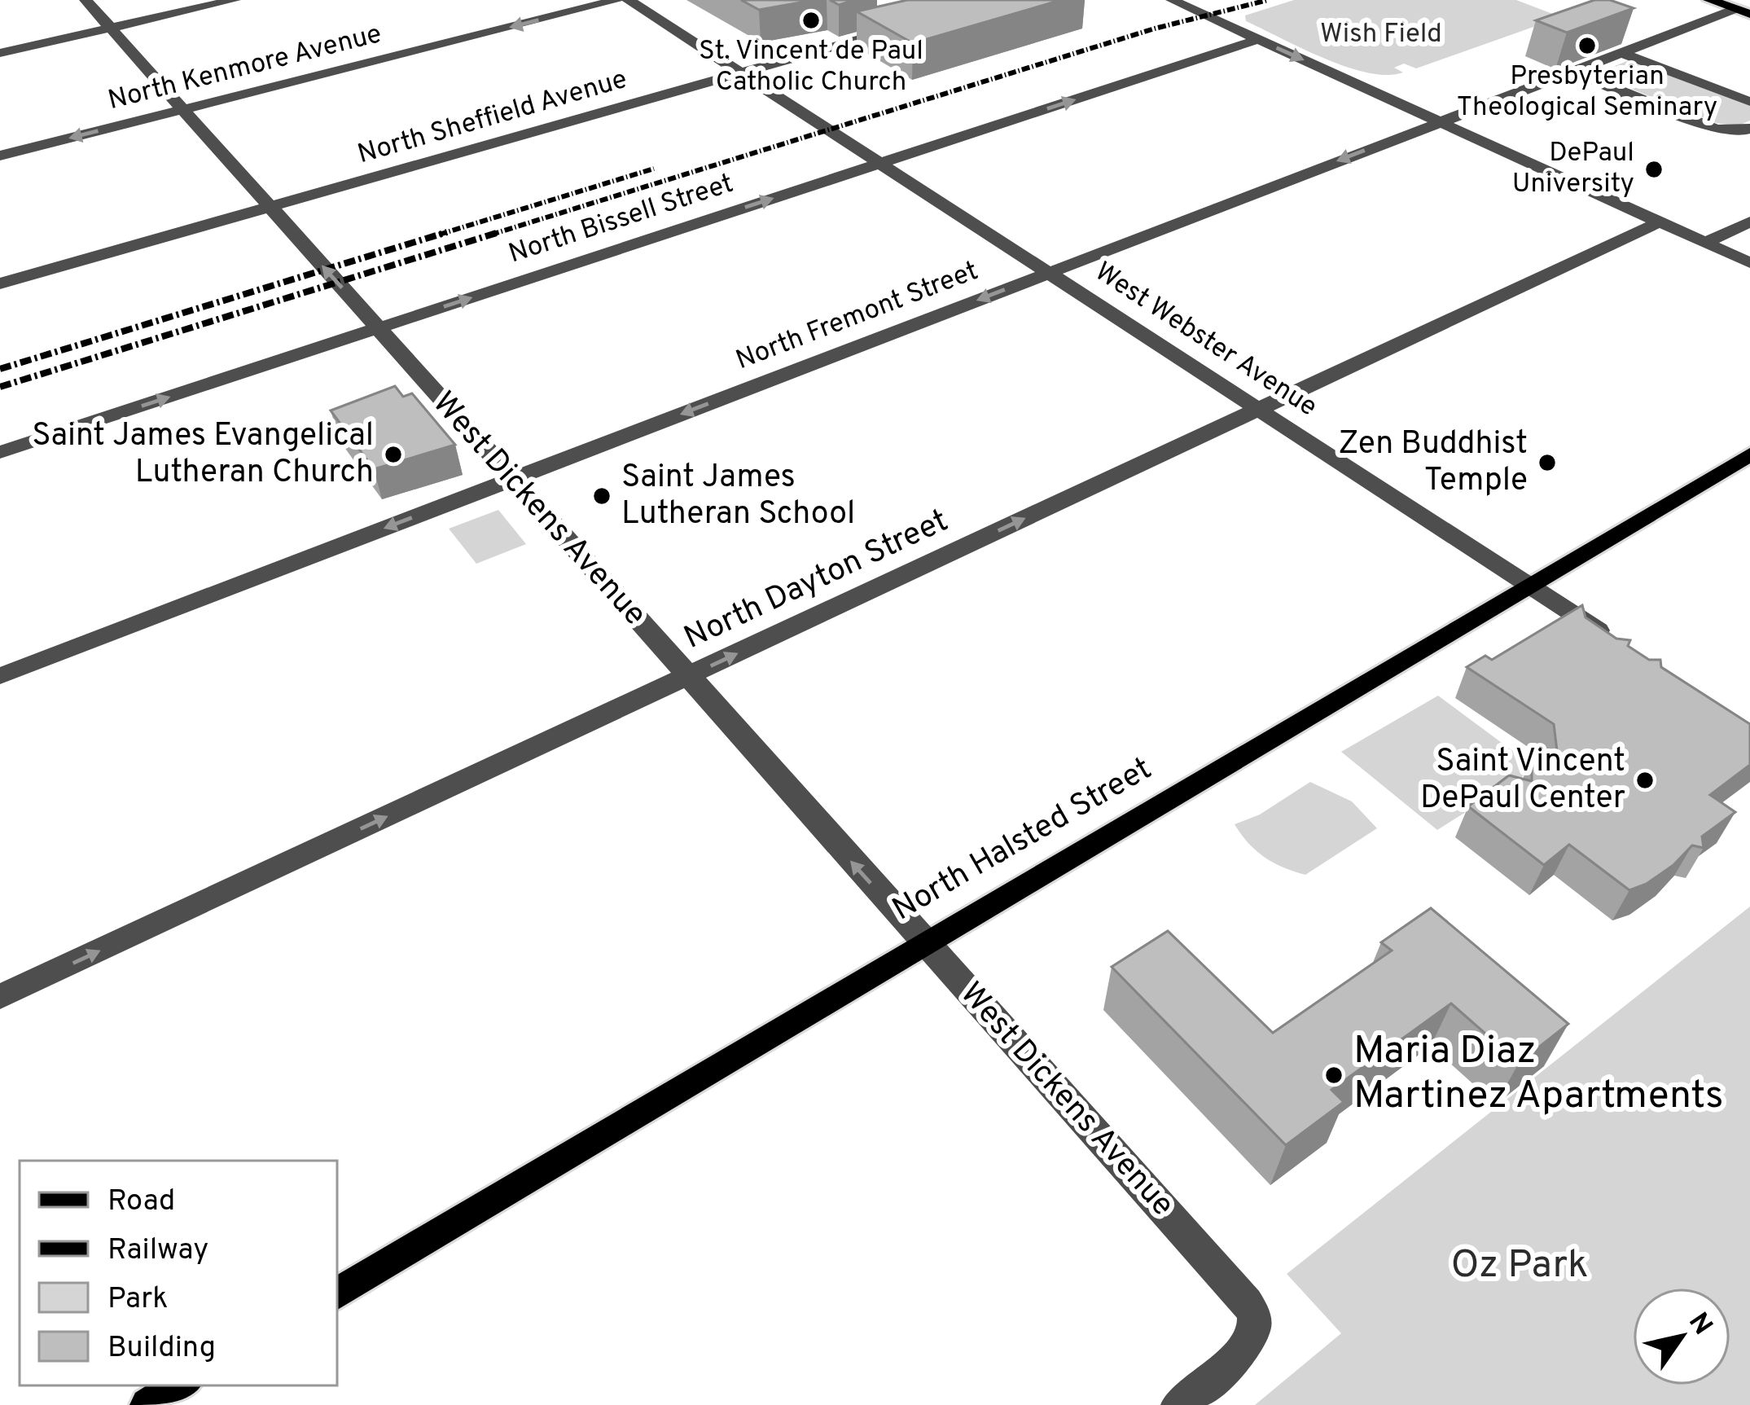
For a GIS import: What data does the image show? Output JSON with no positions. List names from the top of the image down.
{
  "streets": {
    "main road": ["North Halsted Street"],
    "street": [
      "North Kenmore Avenue",
      "North Sheffield Avenue",
      "North Bissell Street",
      "North Fremont Street",
      "West Webster Avenue",
      "West Dickens Avenue",
      "North Dayton Street"
    ]
  },
  "crossings": [
    ["North Kenmore Avenue", "West Dickens Avenue"],
    ["North Sheffield Avenue", "West Webster Avenue"],
    ["North Sheffield Avenue", "West Dickens Avenue"],
    ["North Bissell Street", "West Webster Avenue"],
    ["North Bissell Street", "West Dickens Avenue"],
    ["North Fremont Street", "West Webster Avenue"],
    ["North Fremont Street", "West Dickens Avenue"],
    ["West Webster Avenue", "North Dayton Street"],
    ["West Webster Avenue", "North Halsted Street"],
    ["West Dickens Avenue", "North Dayton Street"],
    ["West Dickens Avenue", "North Halsted Street"]
  ],
  "one_way": ["North Bissell Street", "North Fremont Street", "North Dayton Street"],
  "parks": ["Wish Field", "Oz Park"],
  "places": [
    "St. Vincent de Paul Catholic Church",
    "Presbyterian Theological Seminary",
    "DePaul University",
    "Saint James Evangelical Lutheran Church",
    "Zen Buddhist Temple",
    "Saint James Lutheran School",
    "Saint Vincent DePaul Center",
    "Maria Diaz Martinez Apartments"
  ],
  "legend": [
    "Road",
    "Railway",
    "Park",
    "Building"
  ],
  "north": "top right"
}
